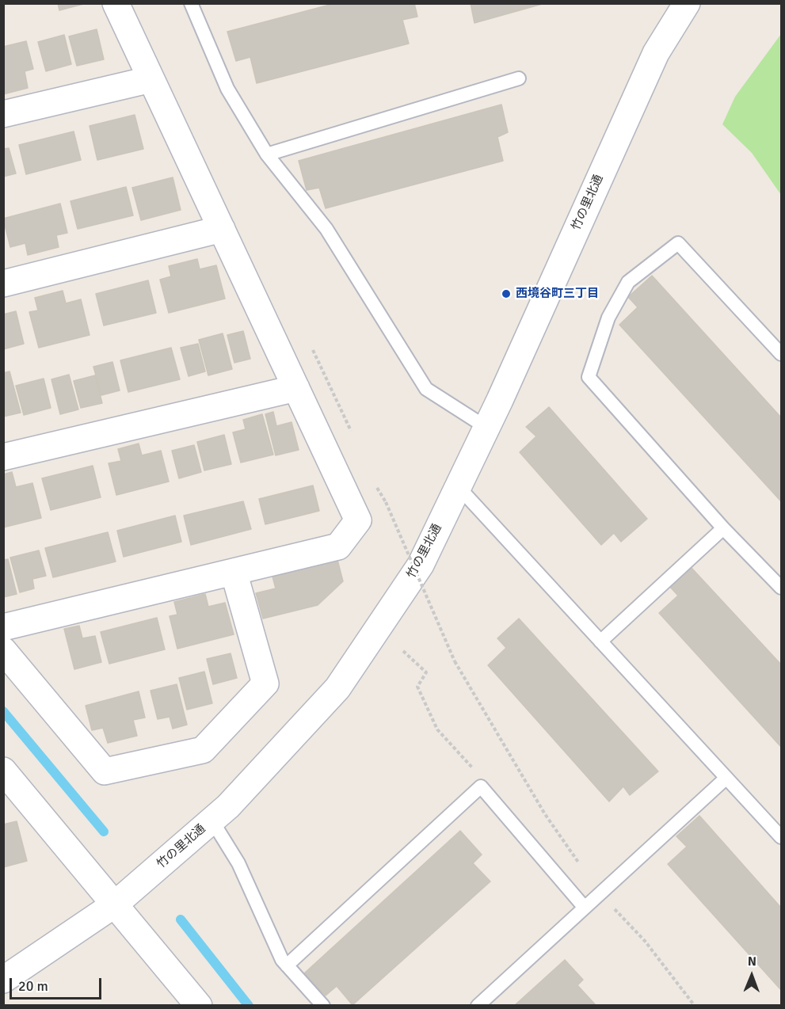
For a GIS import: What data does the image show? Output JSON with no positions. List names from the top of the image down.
{
  "streets": {
    "street": ["竹の里北通"]
  },
  "places": ["西境谷町三丁目"],
  "scale_bar": "20 m",
  "north": "top"
}
